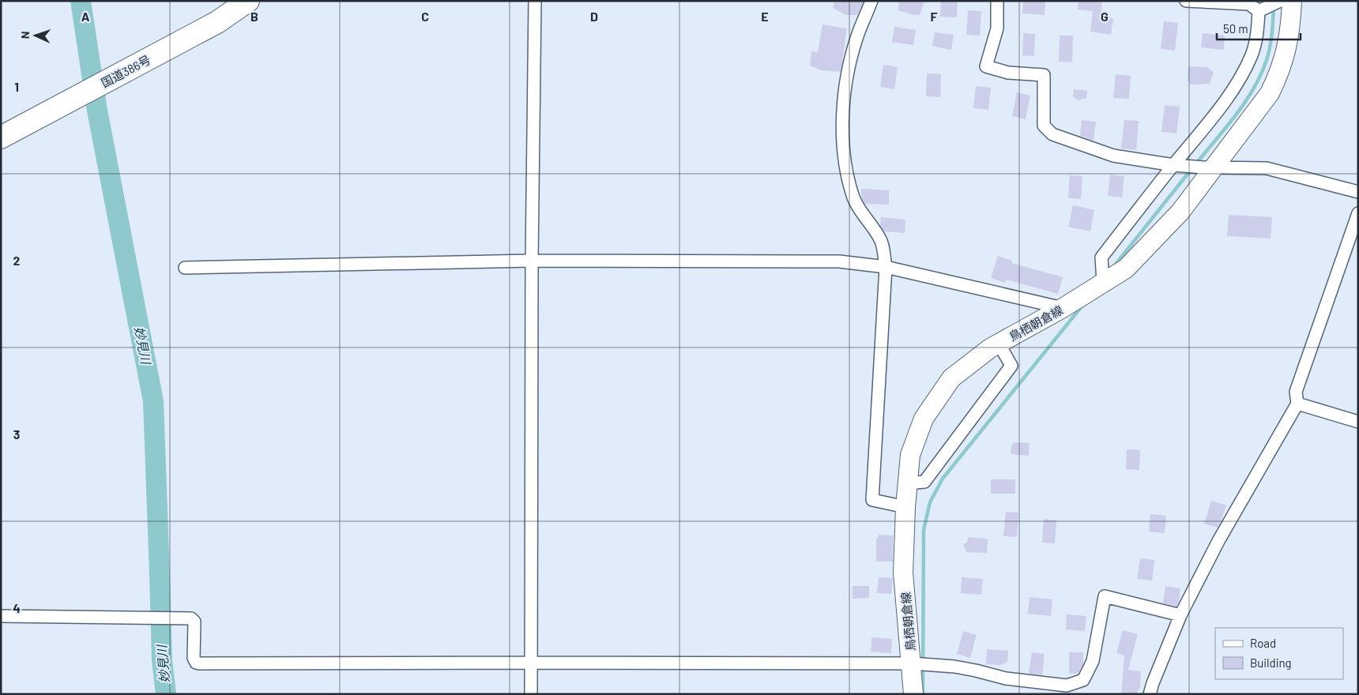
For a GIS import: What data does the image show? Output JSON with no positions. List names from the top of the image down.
{
  "streets": {
    "highway": ["国道386号"],
    "main road": ["鳥栖朝倉線"]
  },
  "water": ["妙見川"],
  "legend": ["Road", "Building"],
  "scale_bar": "50 m",
  "north": "left",
  "grid": {
    "columns": [
      "A",
      "B",
      "C",
      "D",
      "E",
      "F",
      "G"
    ],
    "rows": [
      "1",
      "2",
      "3",
      "4"
    ]
  }
}
